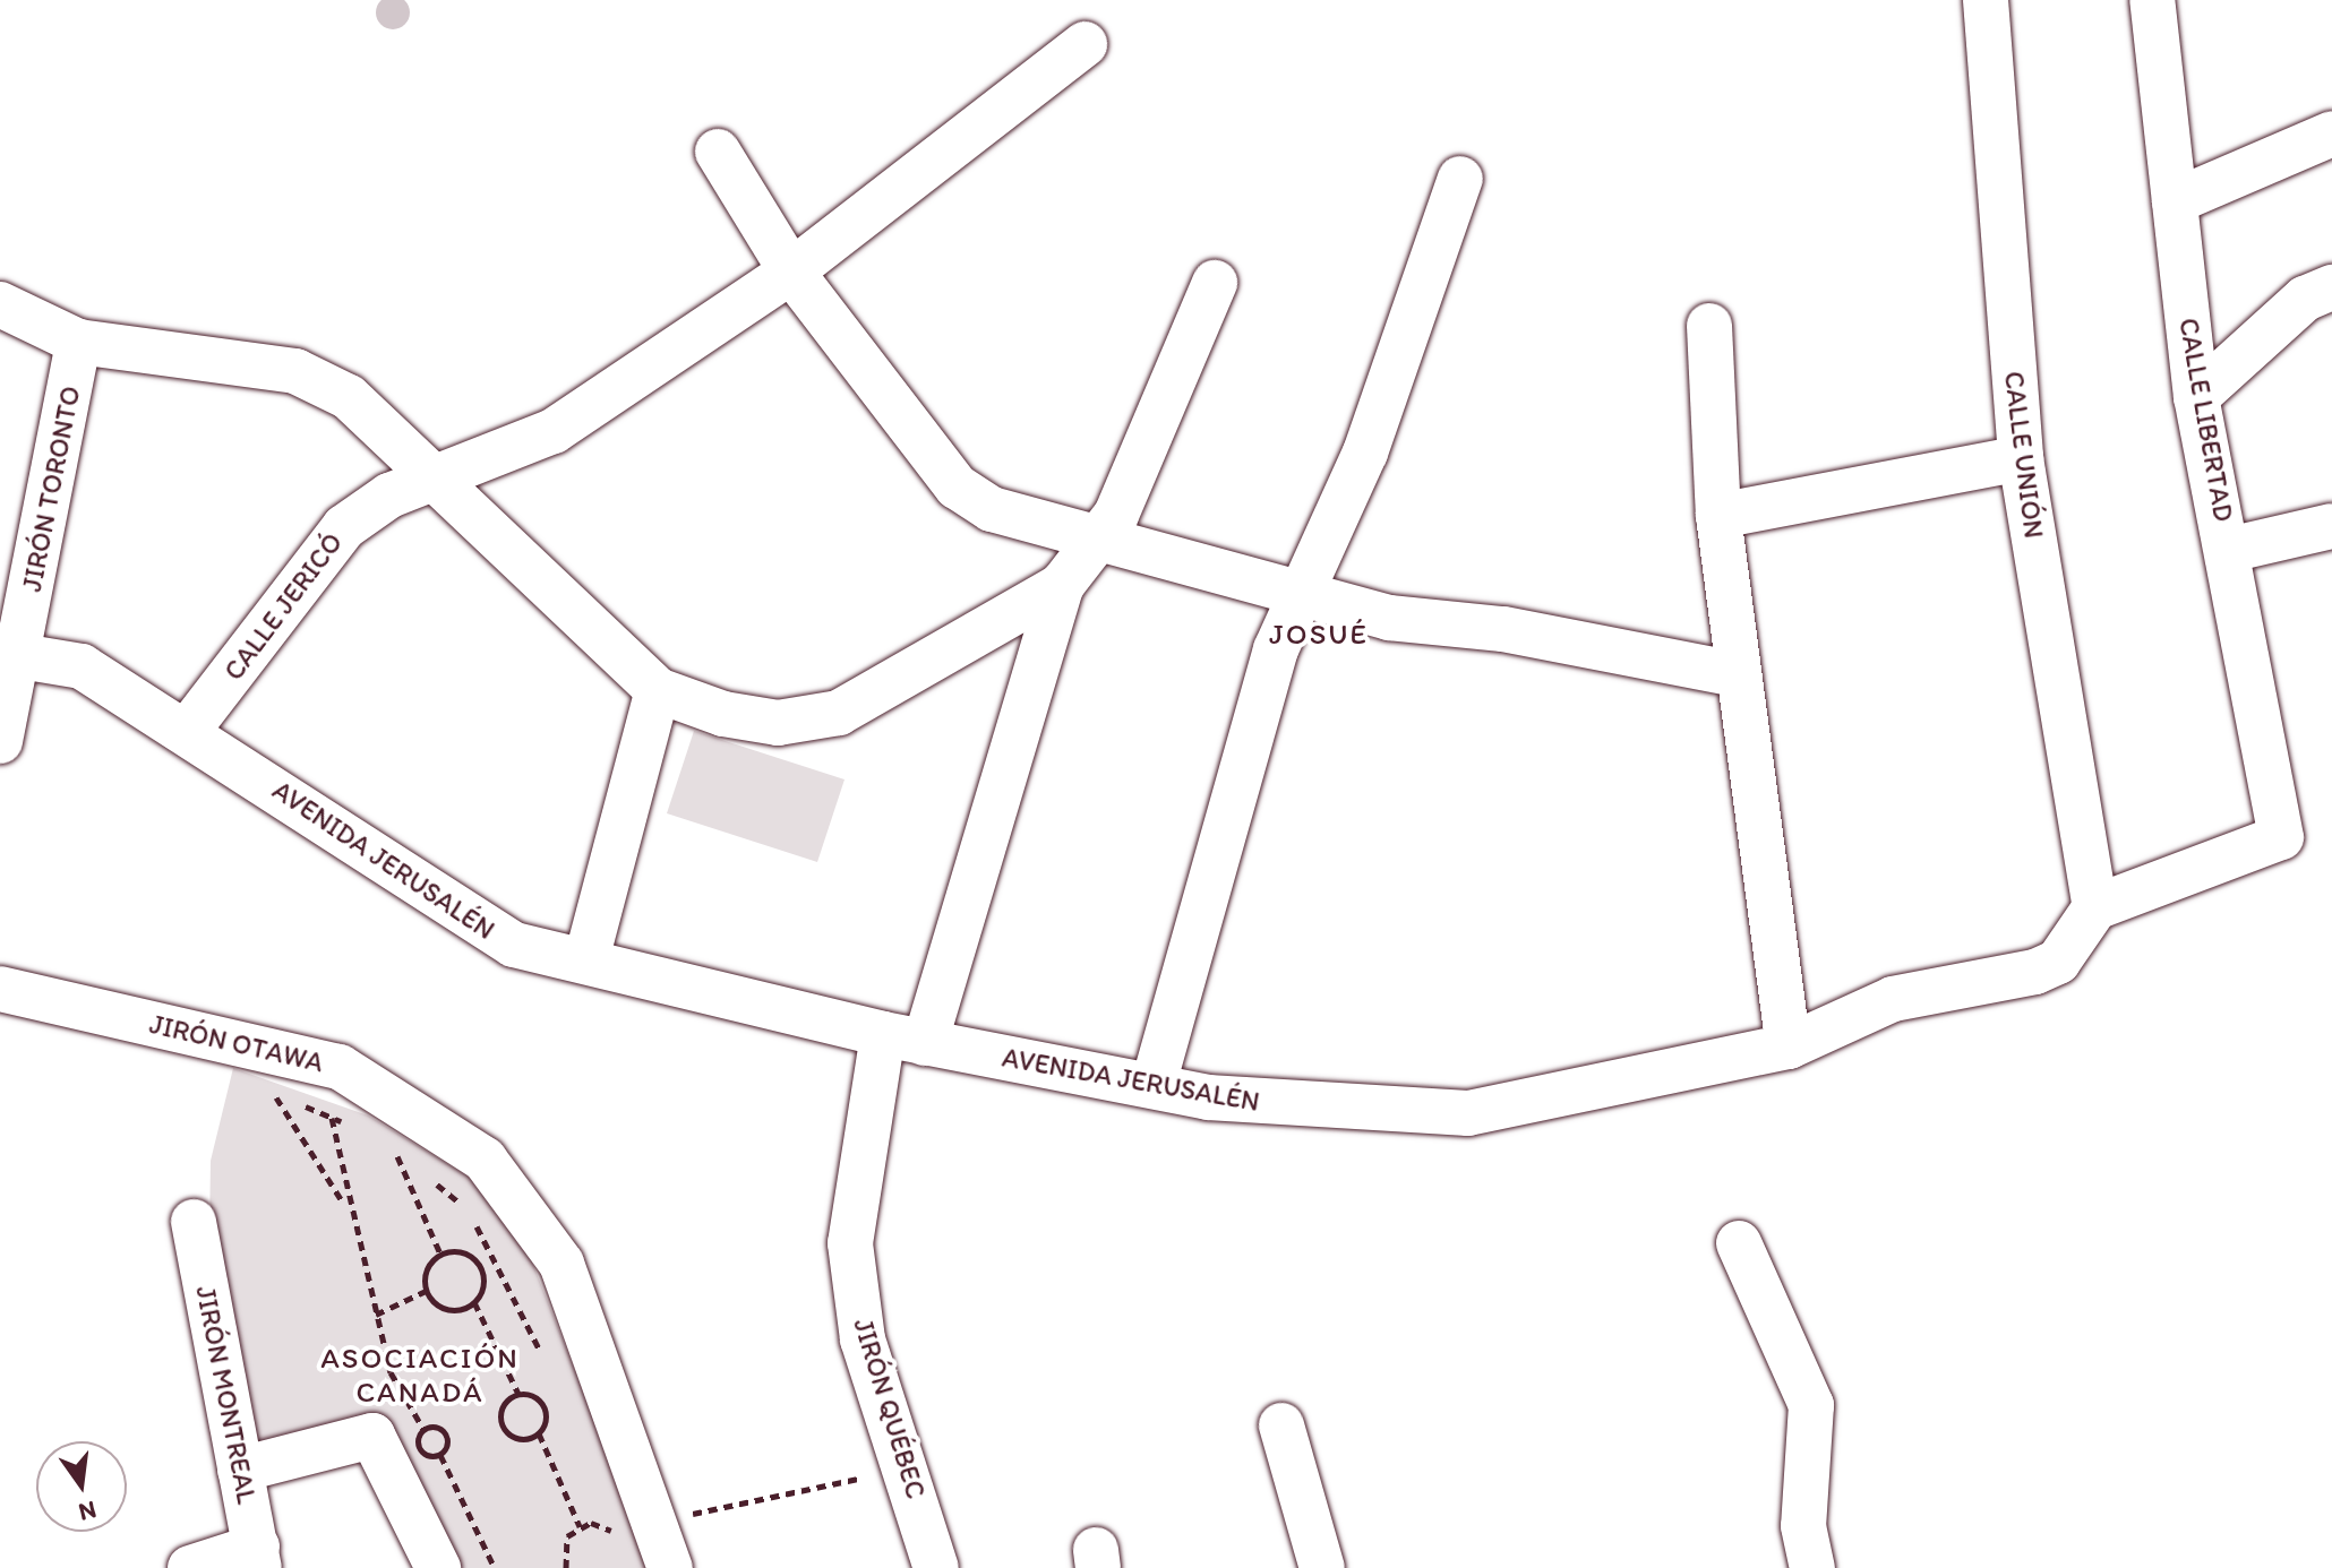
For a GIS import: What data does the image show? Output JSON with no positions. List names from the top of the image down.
{
  "streets": {
    "street": [
      "CALLE LIBERTAD",
      "CALLE UNIÓN",
      "JIRÓN TORONTO",
      "CALLE JERICÓ",
      "AVENIDA JERUSALÉN",
      "JIRÓN OTAWA",
      "JIRÓN MONTREAL",
      "JIRÓN QUÉBEC"
    ]
  },
  "crossings": [
    ["CALLE LIBERTAD", "CALLE UNIÓN"],
    ["CALLE LIBERTAD", "AVENIDA JERUSALÉN"],
    ["CALLE UNIÓN", "AVENIDA JERUSALÉN"],
    ["JIRÓN TORONTO", "AVENIDA JERUSALÉN"],
    ["CALLE JERICÓ", "AVENIDA JERUSALÉN"],
    ["AVENIDA JERUSALÉN", "JIRÓN QUÉBEC"]
  ],
  "districts": ["JOSUÉ", "ASOCIACIÓN CANADÁ"],
  "north": "bottom"
}
